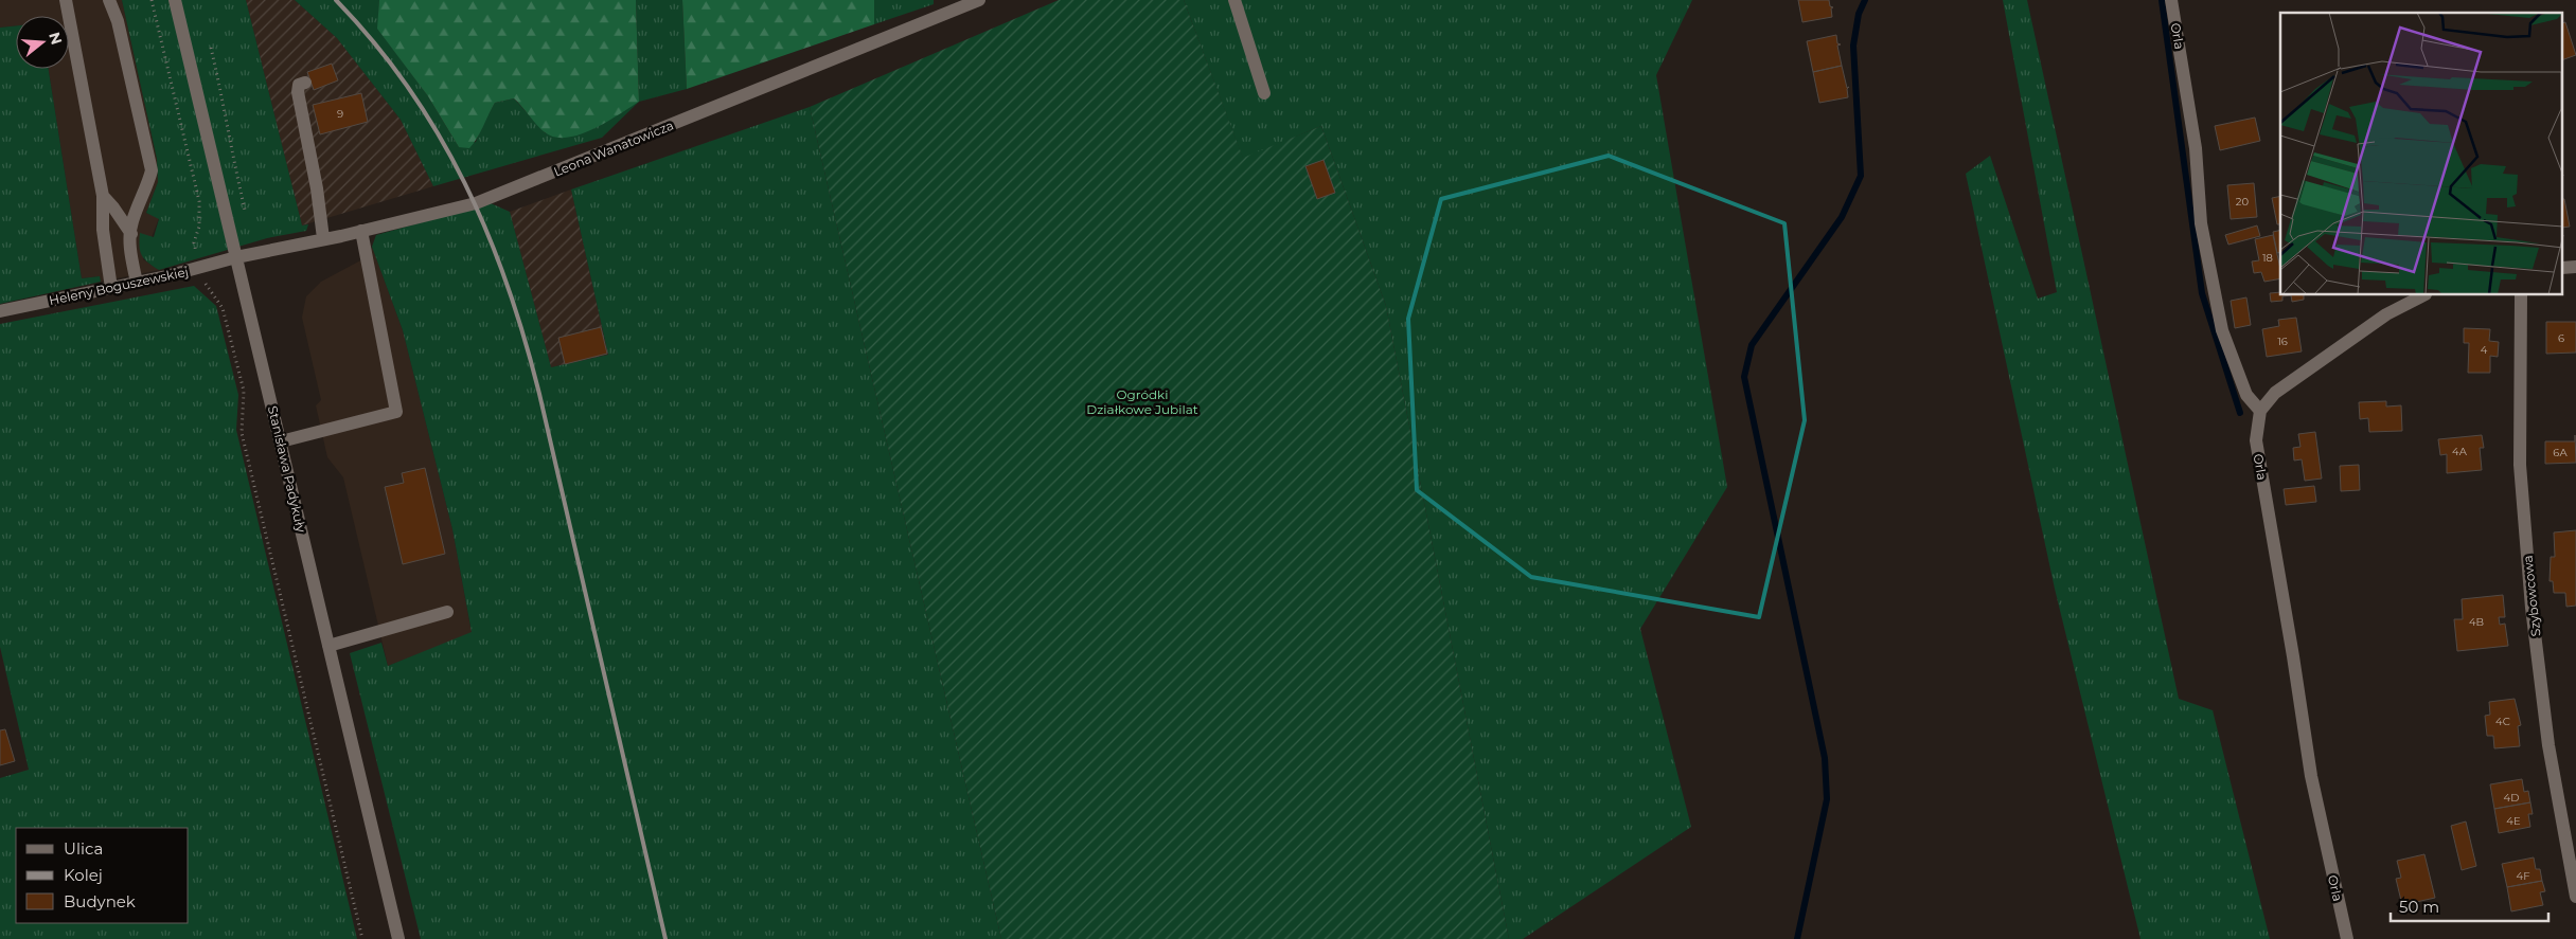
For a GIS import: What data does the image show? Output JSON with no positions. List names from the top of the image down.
{
  "streets": {
    "street": [
      "Orla",
      "Leona Wanatowicza",
      "Heleny Boguszewskiej",
      "Stanisława Padykuły",
      "Szybowcowa"
    ]
  },
  "crossings": [
    ["Leona Wanatowicza", "Heleny Boguszewskiej"],
    ["Leona Wanatowicza", "Stanisława Padykuły"],
    ["Heleny Boguszewskiej", "Stanisława Padykuły"]
  ],
  "parks": ["Ogródki Działkowe Jubilat"],
  "house_numbers": [
    "9",
    "20",
    "18",
    "6",
    "16",
    "4",
    "4A",
    "6A",
    "4B",
    "4C",
    "4D",
    "4E",
    "4F"
  ],
  "legend": ["Ulica", "Kolej", "Budynek"],
  "scale_bar": "50 m",
  "north": "right"
}
